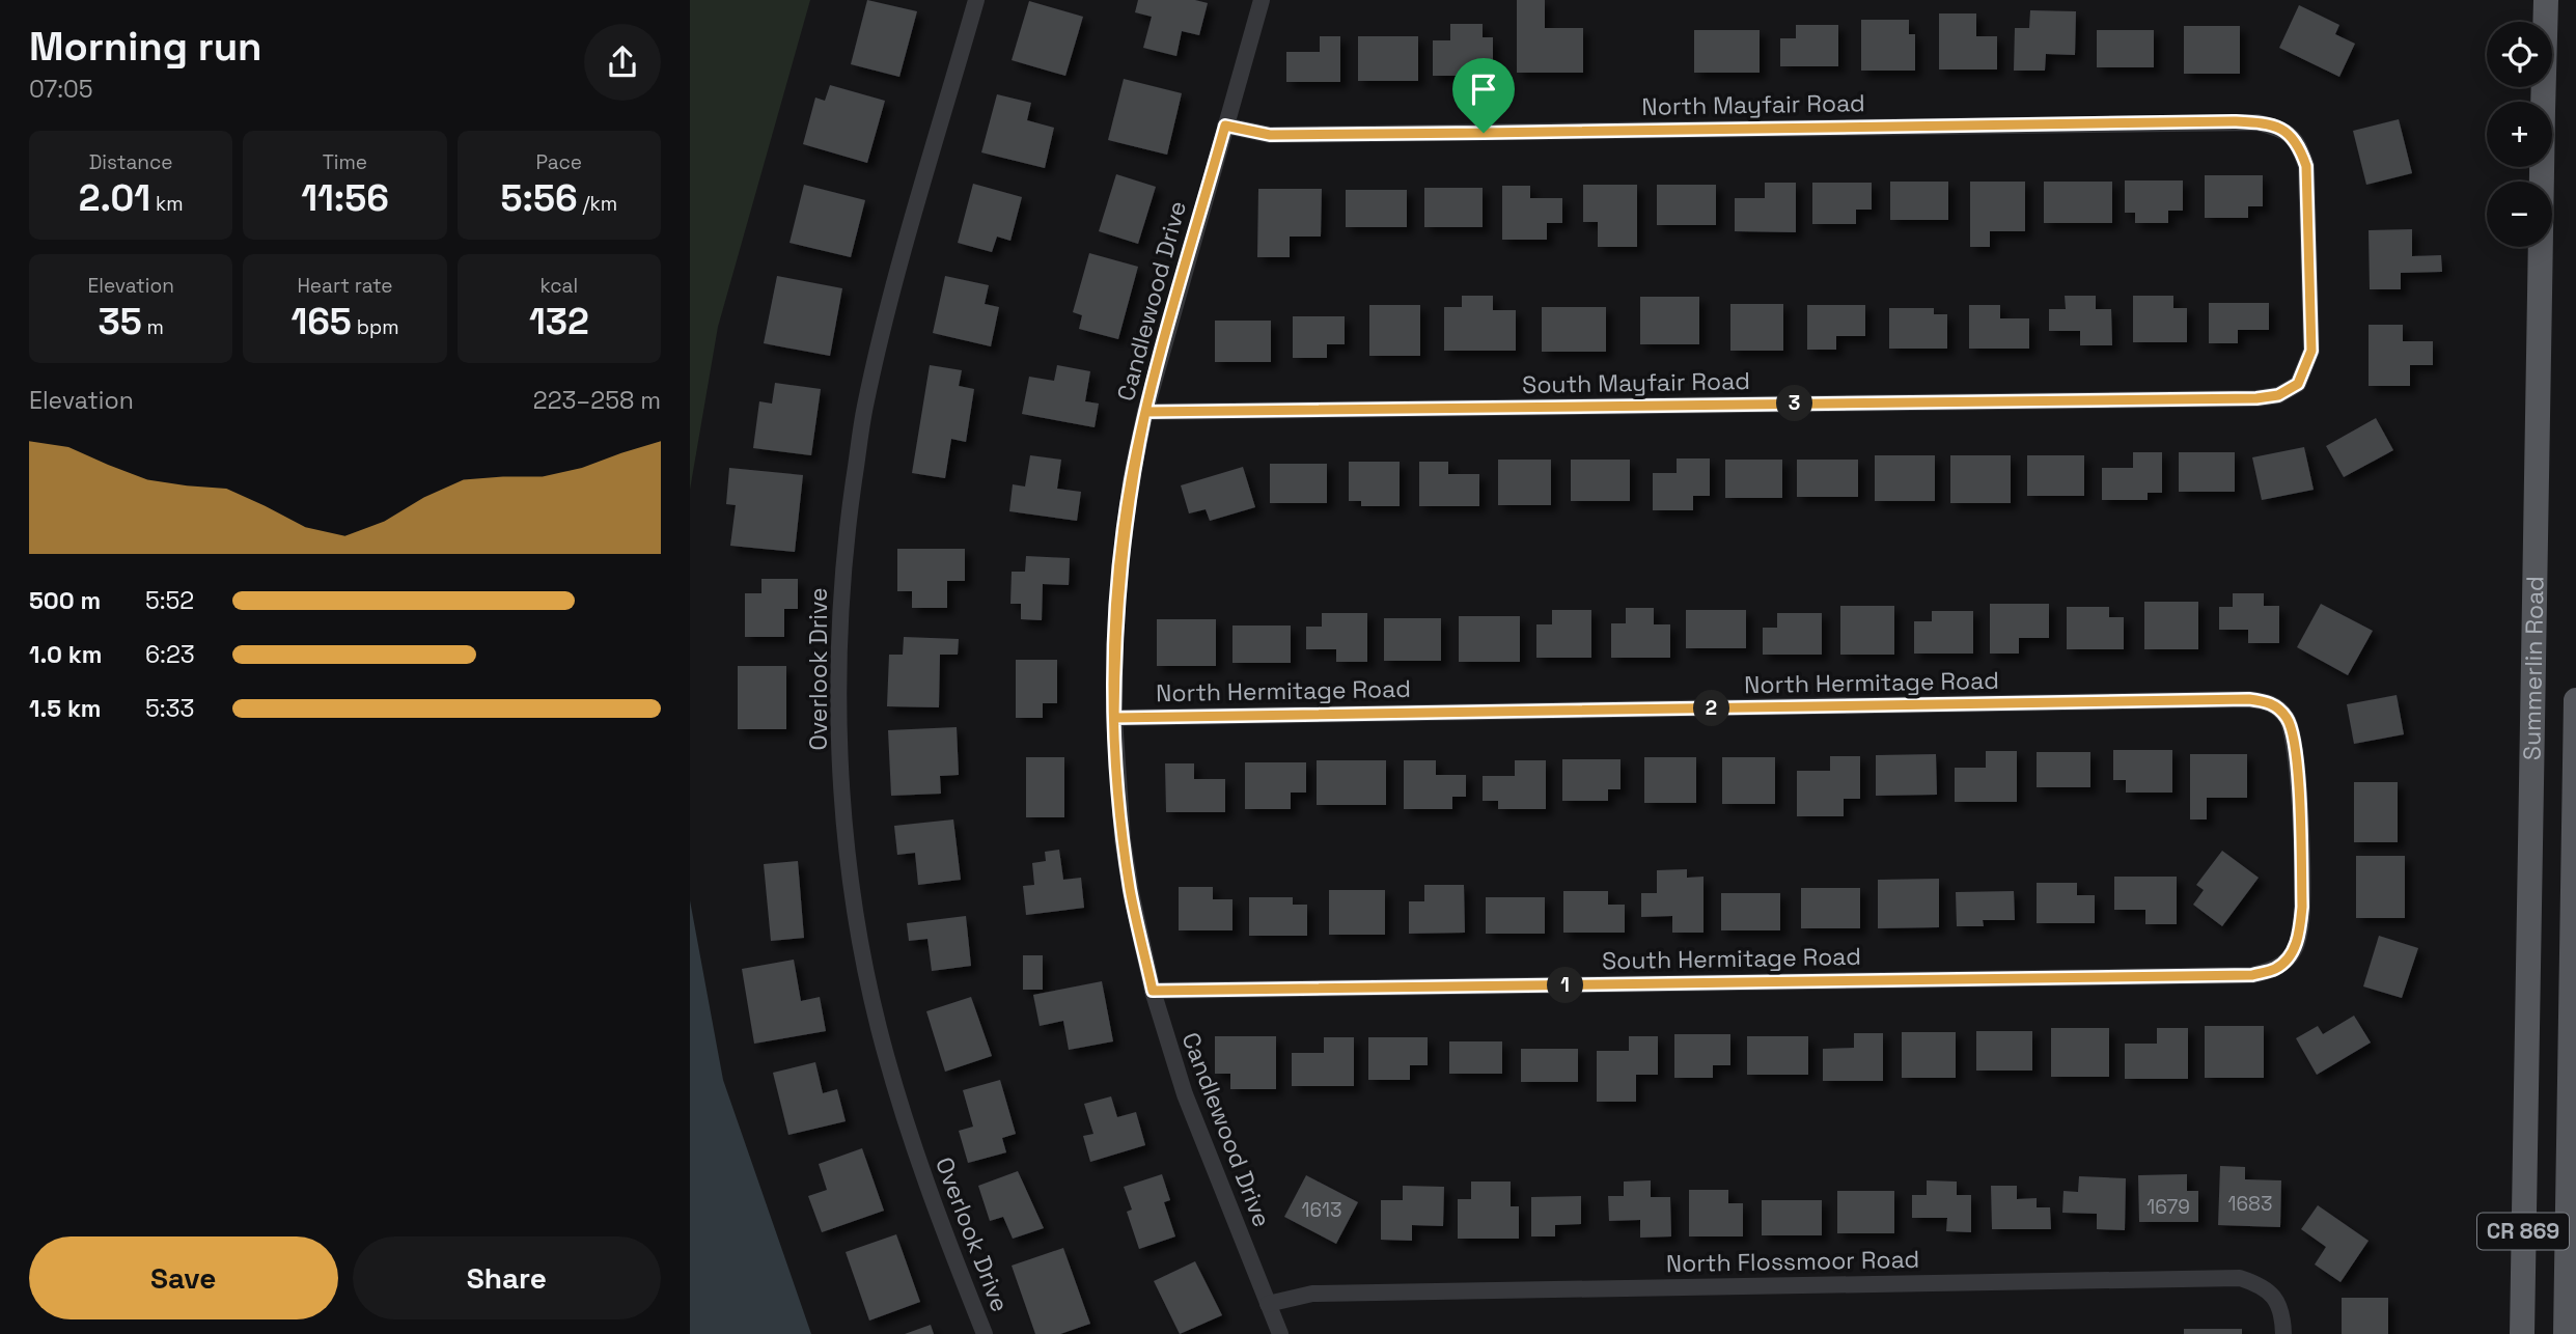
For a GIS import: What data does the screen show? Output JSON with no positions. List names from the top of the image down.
{
  "streets": {
    "main road": ["Summerlin Road", "CR 869"],
    "street": [
      "North Mayfair Road",
      "Candlewood Drive",
      "South Mayfair Road",
      "Overlook Drive",
      "North Hermitage Road",
      "South Hermitage Road",
      "North Flossmoor Road"
    ]
  },
  "crossings": [
    ["North Mayfair Road", "Candlewood Drive"],
    ["North Mayfair Road", "South Mayfair Road"],
    ["Candlewood Drive", "South Mayfair Road"],
    ["Candlewood Drive", "North Hermitage Road"],
    ["Candlewood Drive", "South Hermitage Road"],
    ["Candlewood Drive", "North Flossmoor Road"],
    ["North Hermitage Road", "South Hermitage Road"]
  ],
  "house_numbers": ["1683", "1679", "1613"],
  "page": {
    "heading": ["Morning run", "07:05"],
    "map_buttons": ["+", "−"],
    "stats": [
      ["Distance", "2.01 km"],
      ["Time", "11:56"],
      ["Pace", "5:56 /km"],
      ["Elevation", "35 m"],
      ["Heart rate", "165 bpm"],
      ["kcal", "132"]
    ],
    "chart": ["Elevation", "223–258 m"],
    "pins": ["3", "2", "1"],
    "list": [
      {
        "name": "500 m",
        "note": "5:52"
      },
      {
        "name": "1.0 km",
        "note": "6:23"
      },
      {
        "name": "1.5 km",
        "note": "5:33"
      }
    ],
    "buttons": ["Save", "Share"]
  }
}
